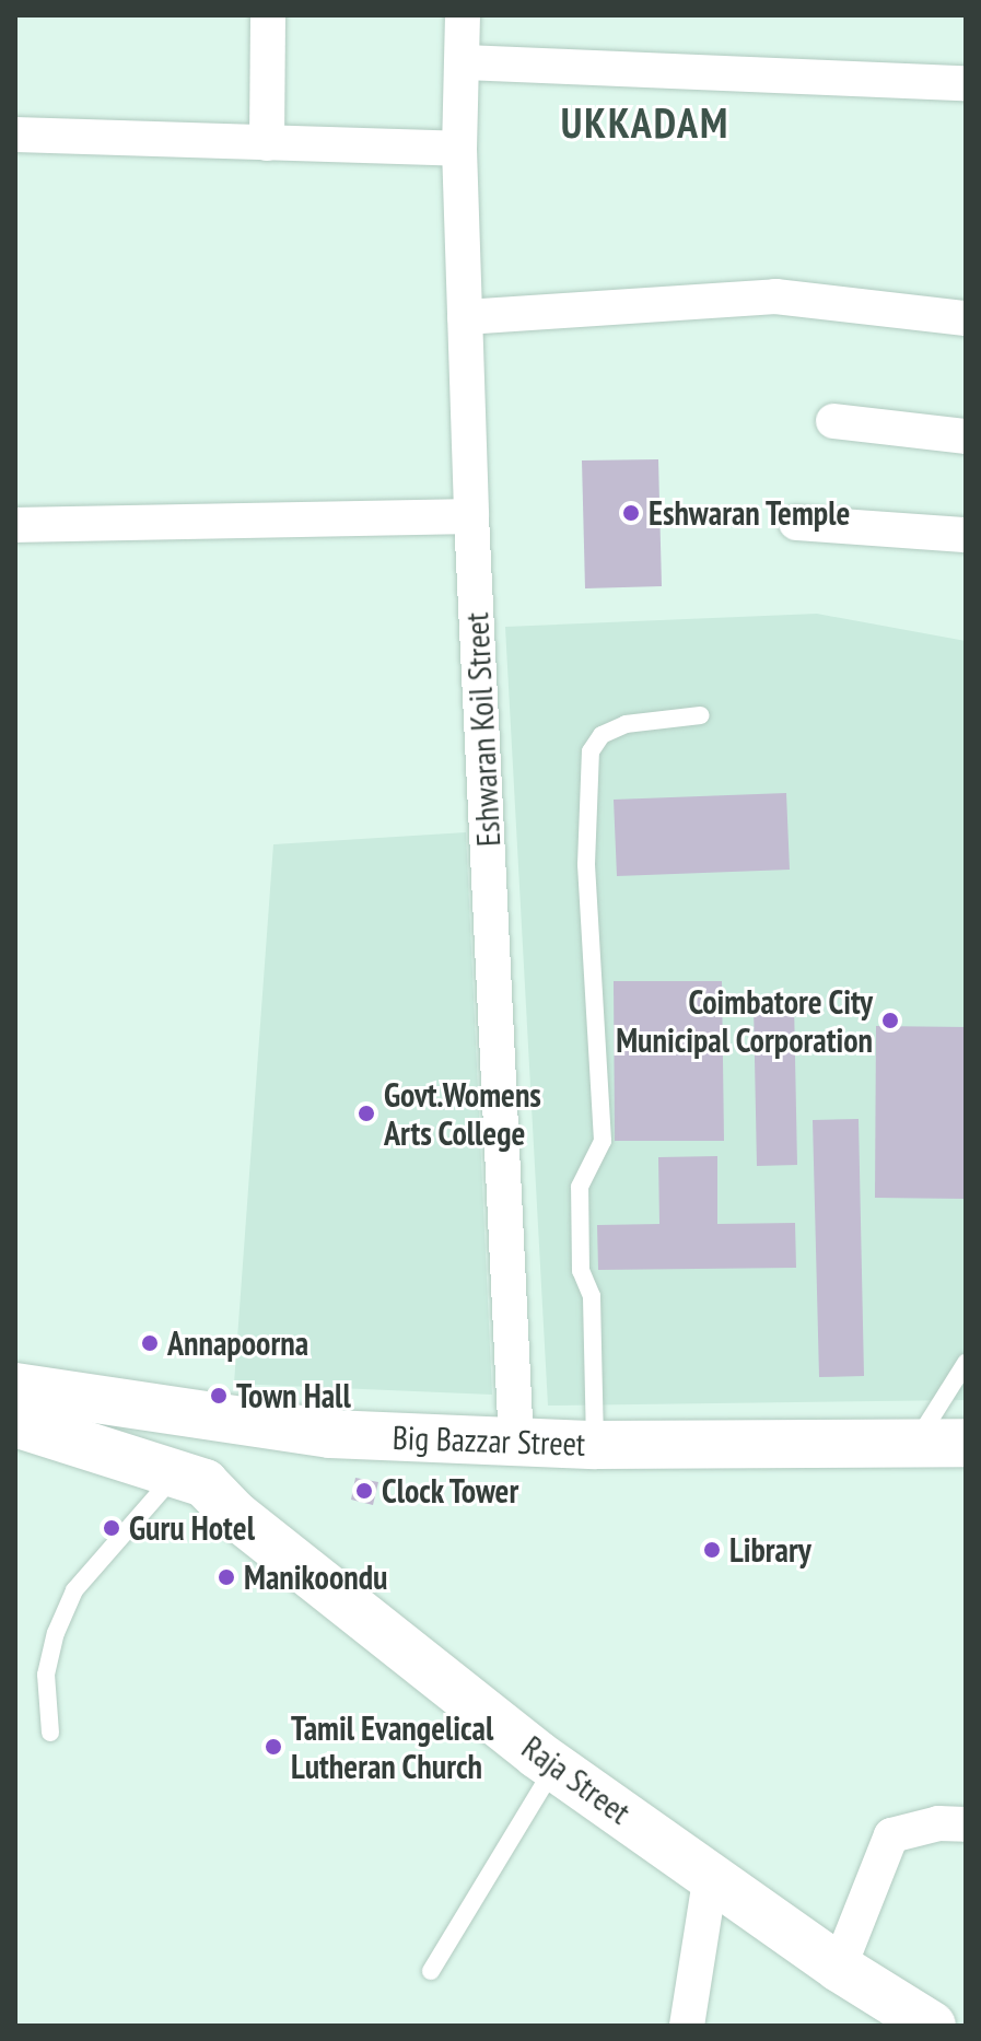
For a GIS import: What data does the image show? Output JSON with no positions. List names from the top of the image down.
{
  "streets": {
    "highway": ["Big Bazzar Street", "Raja Street"],
    "street": ["Eshwaran Koil Street"]
  },
  "crossings": [
    ["Eshwaran Koil Street", "Big Bazzar Street"]
  ],
  "districts": ["UKKADAM"],
  "places": [
    "Eshwaran Temple",
    "Coimbatore City Municipal Corporation",
    "Govt.Womens Arts College",
    "Annapoorna",
    "Town Hall",
    "Clock Tower",
    "Guru Hotel",
    "Library",
    "Manikoondu",
    "Tamil Evangelical Lutheran Church"
  ]
}
